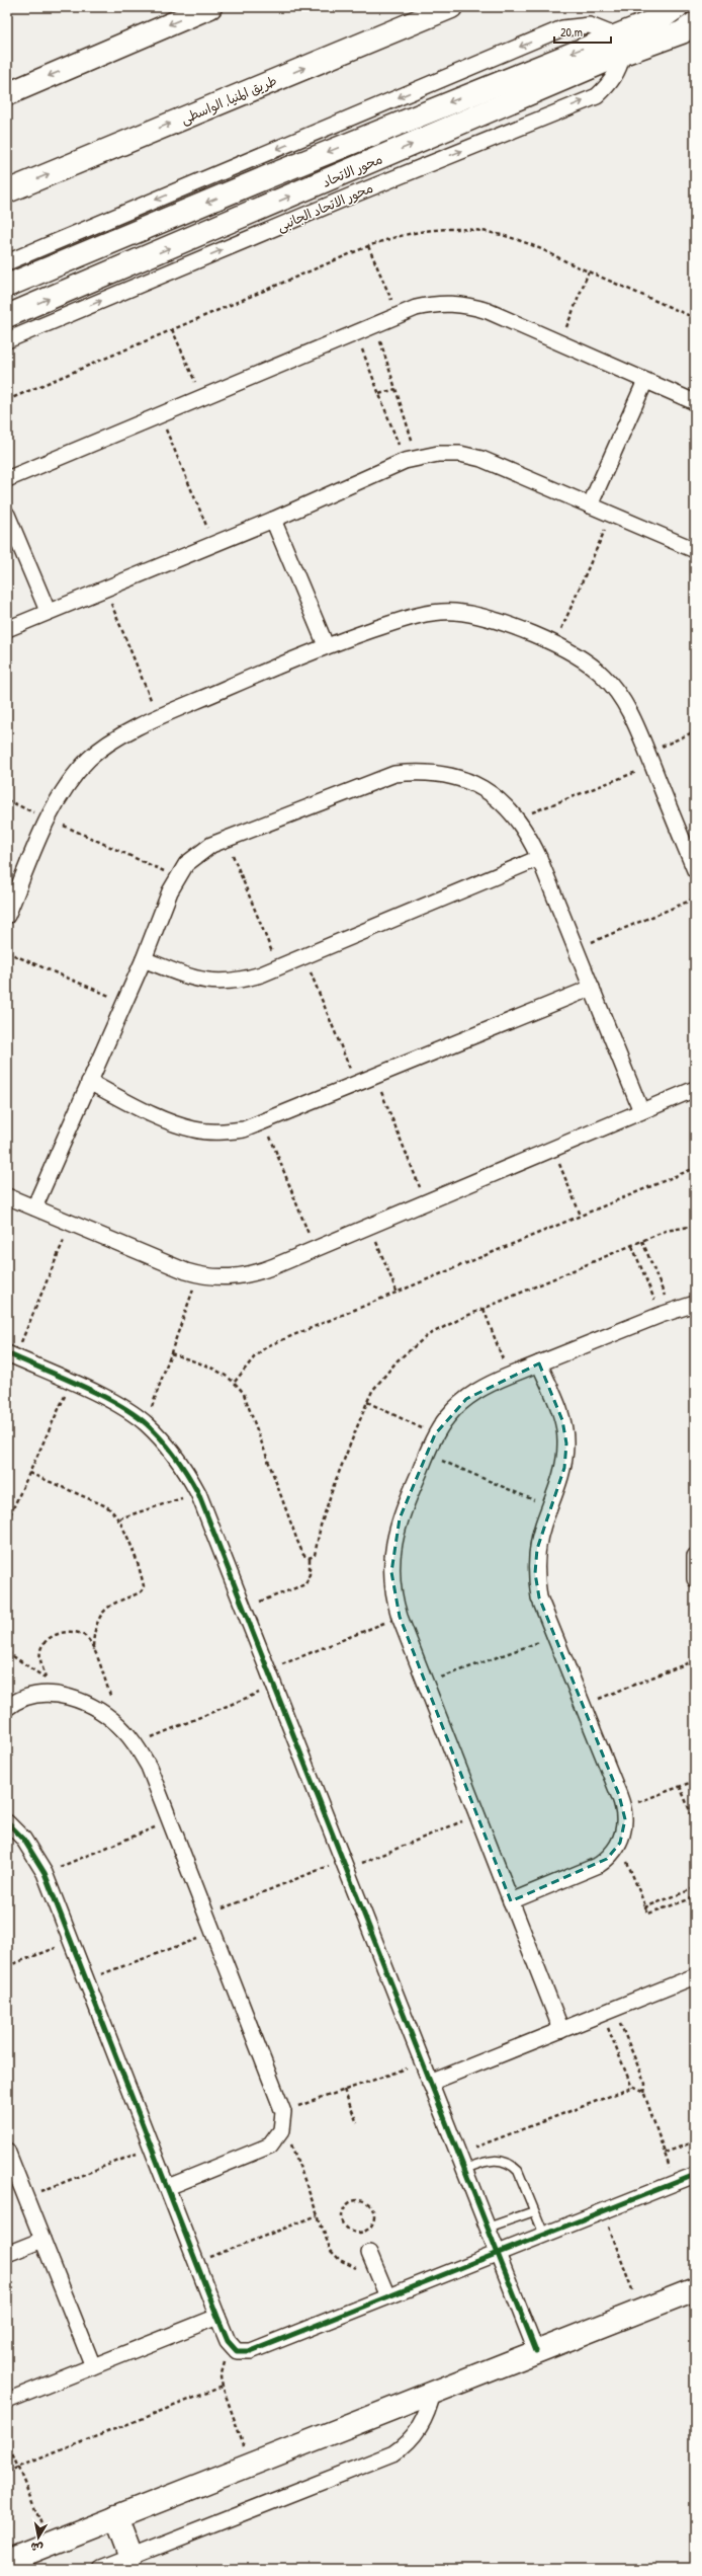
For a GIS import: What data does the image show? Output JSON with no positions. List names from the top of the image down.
{
  "streets": {
    "street": ["طريق المنيا, الواسطى", "محور الاتحاد", "محور الاتحاد الجانبى"]
  },
  "crossings": [
    ["محور الاتحاد", "محور الاتحاد الجانبى"]
  ],
  "scale_bar": "20 m",
  "north": "bottom"
}
